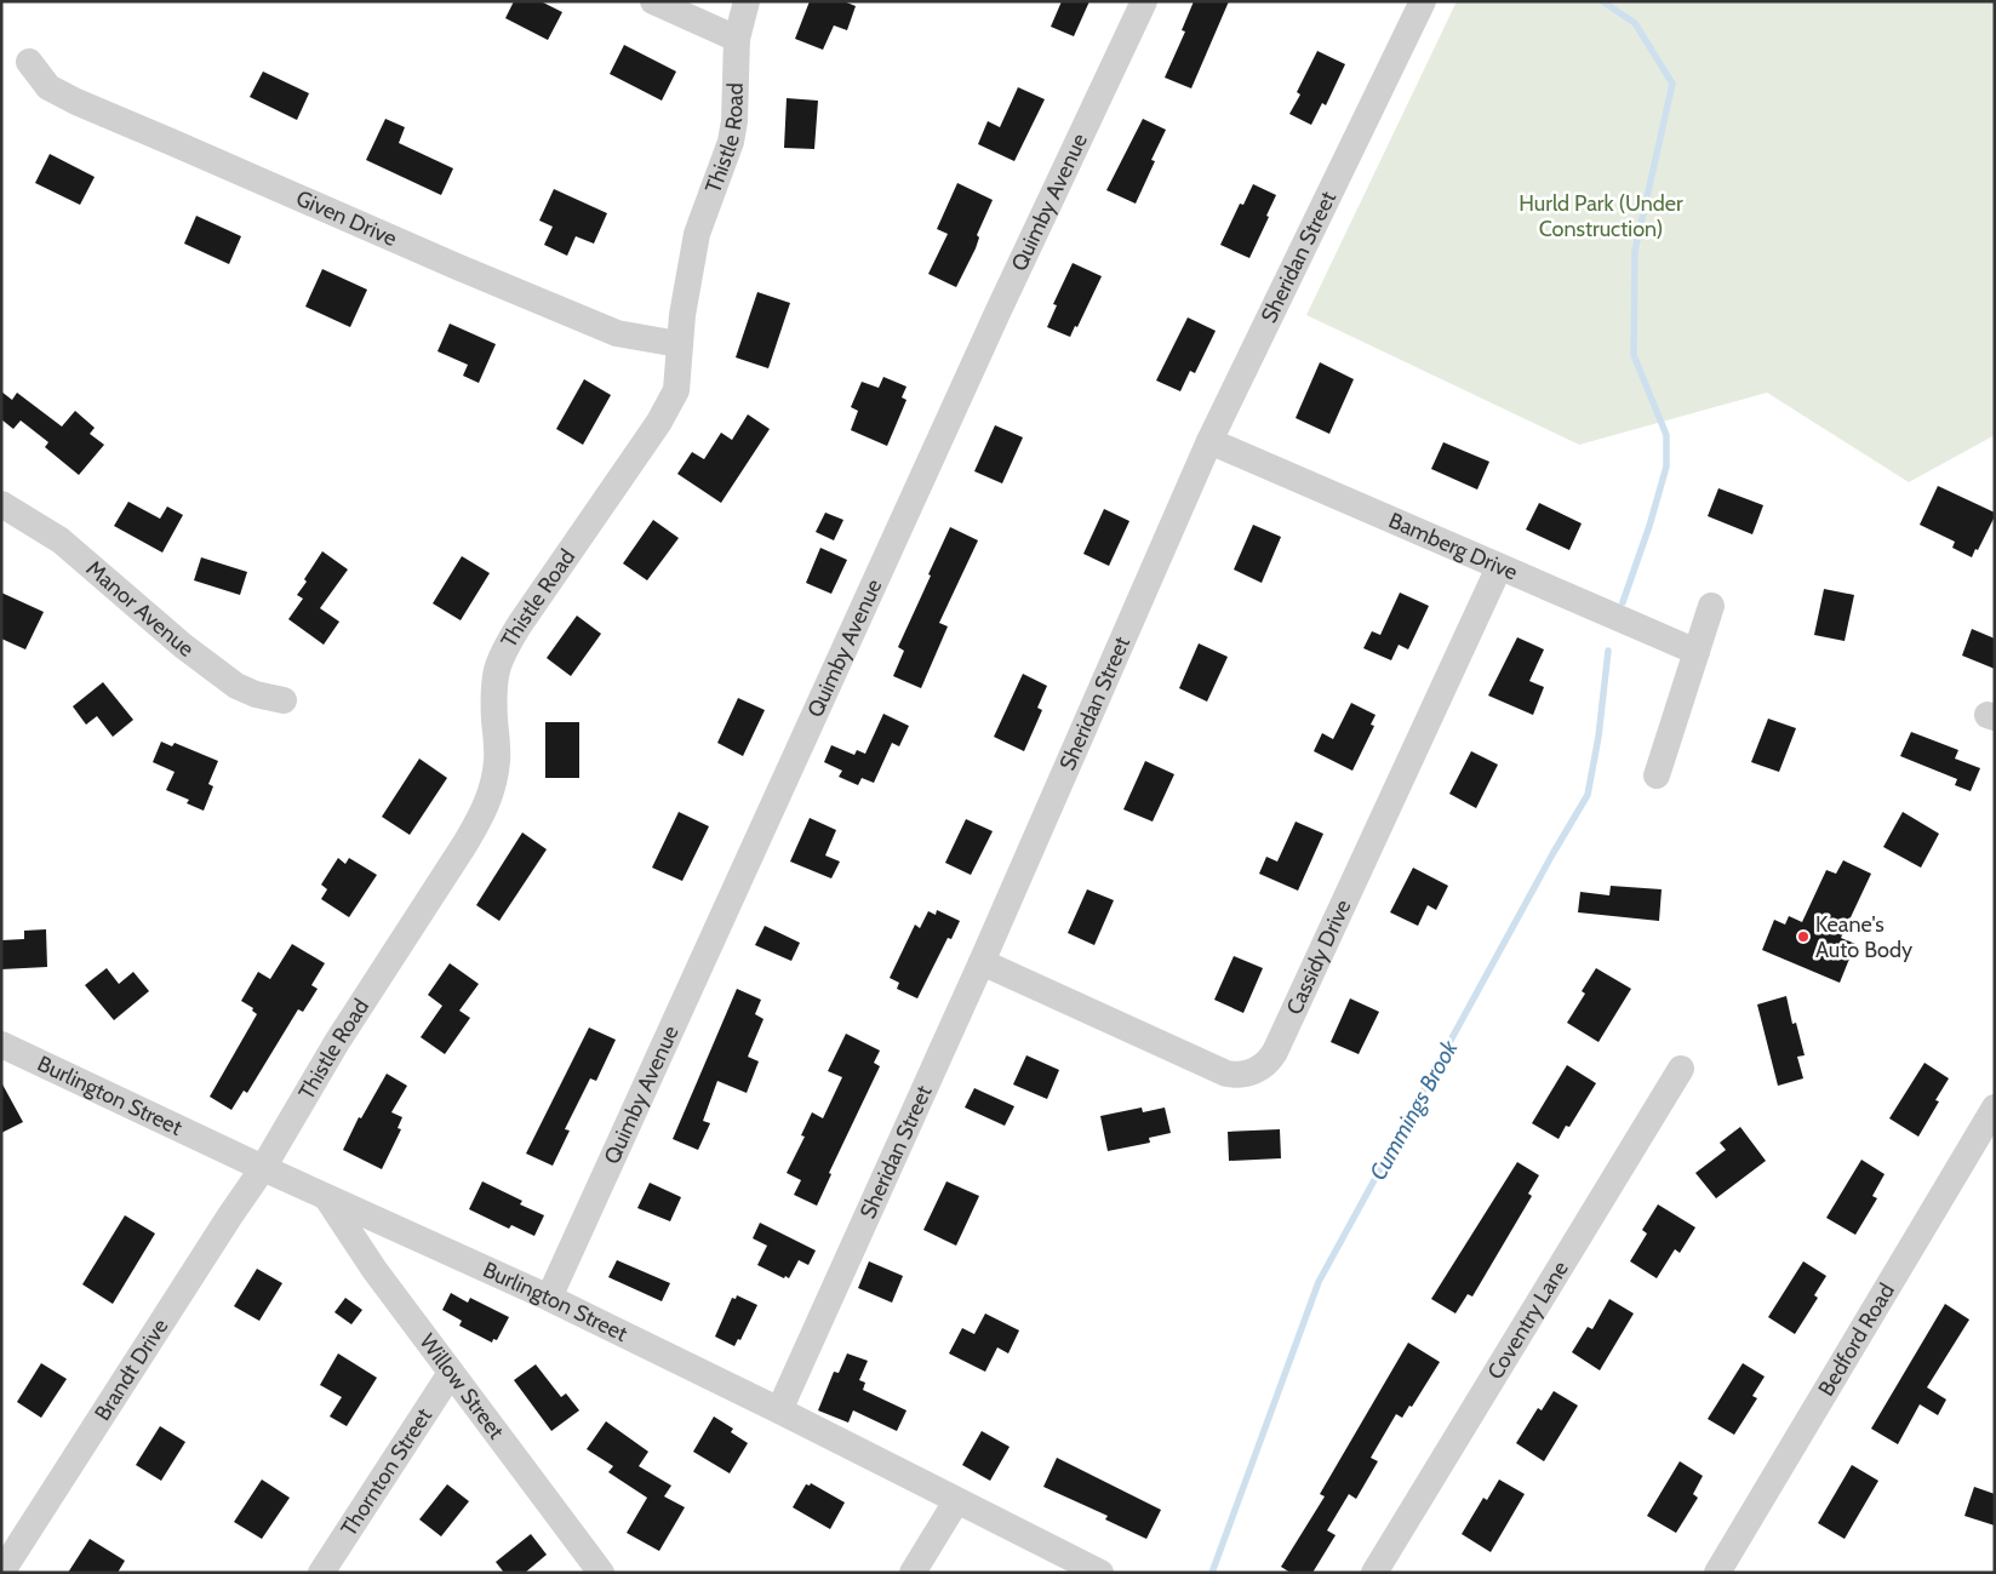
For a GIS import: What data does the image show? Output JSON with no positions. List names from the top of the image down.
{
  "streets": {
    "street": [
      "Thistle Road",
      "Quimby Avenue",
      "Given Drive",
      "Sheridan Street",
      "Bamberg Drive",
      "Manor Avenue",
      "Cassidy Drive",
      "Burlington Street",
      "Coventry Lane",
      "Bedford Road",
      "Brandt Drive",
      "Willow Street",
      "Thornton Street"
    ]
  },
  "crossings": [
    ["Thistle Road", "Given Drive"],
    ["Thistle Road", "Burlington Street"],
    ["Thistle Road", "Brandt Drive"],
    ["Quimby Avenue", "Burlington Street"],
    ["Sheridan Street", "Bamberg Drive"],
    ["Sheridan Street", "Cassidy Drive"],
    ["Sheridan Street", "Burlington Street"],
    ["Bamberg Drive", "Cassidy Drive"],
    ["Burlington Street", "Brandt Drive"],
    ["Burlington Street", "Willow Street"],
    ["Willow Street", "Thornton Street"]
  ],
  "water": ["Cummings Brook"],
  "parks": ["Hurld Park (Under Construction)"],
  "places": ["Keane's Auto Body"]
}
